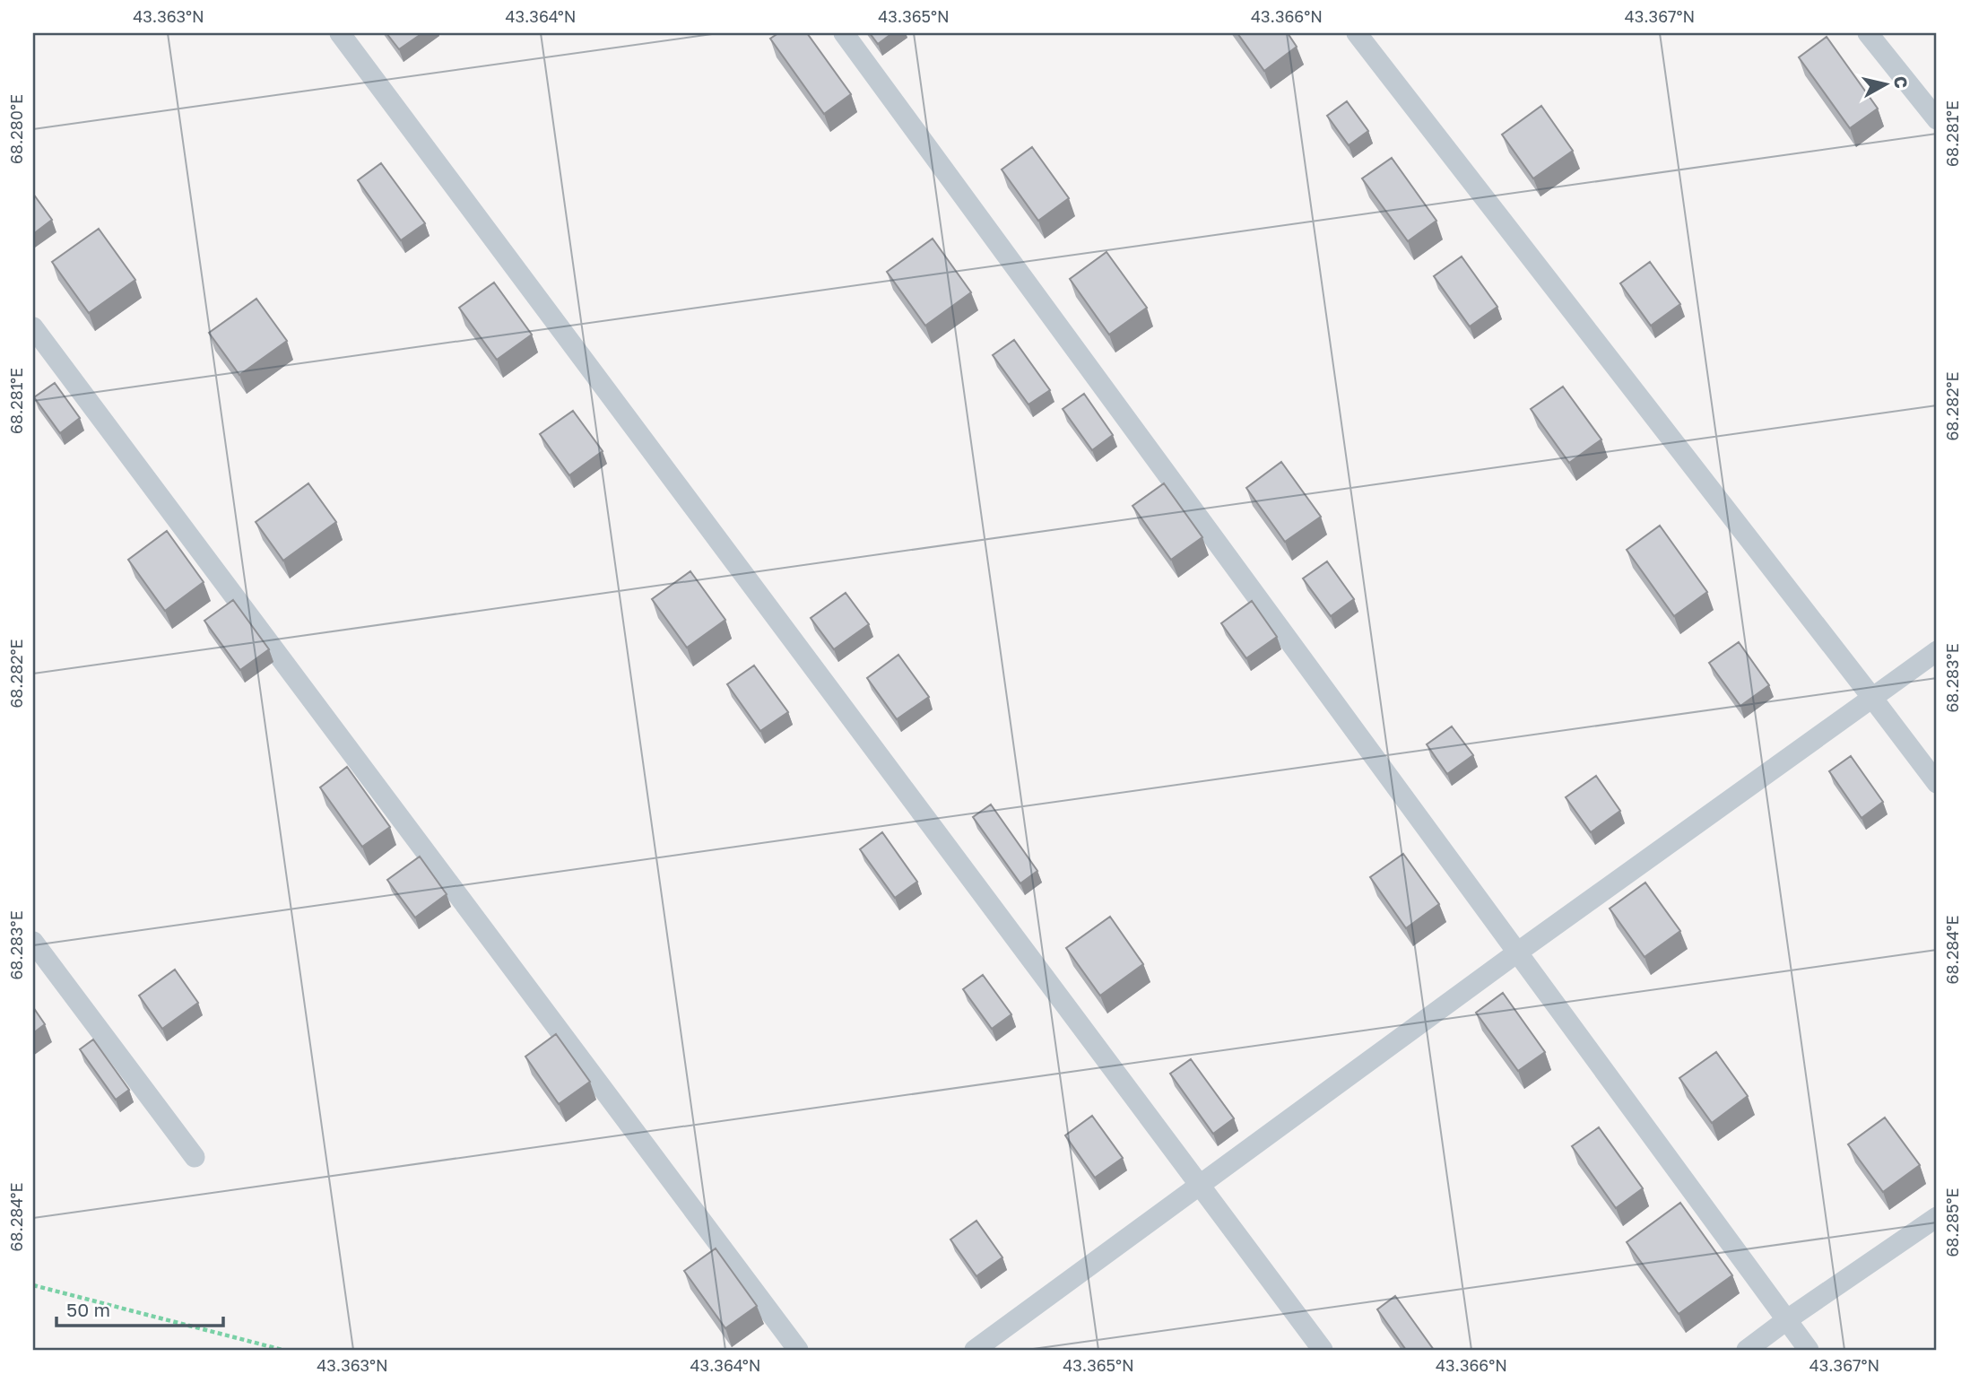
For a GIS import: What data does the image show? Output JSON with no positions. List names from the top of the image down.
{
  "scale_bar": "50 m",
  "north": "right",
  "coordinates": [
    "43.363°N",
    "43.364°N",
    "43.365°N",
    "43.366°N",
    "43.367°N",
    "68.280°E",
    "68.281°E",
    "68.282°E",
    "68.283°E",
    "68.284°E",
    "68.285°E"
  ]
}
